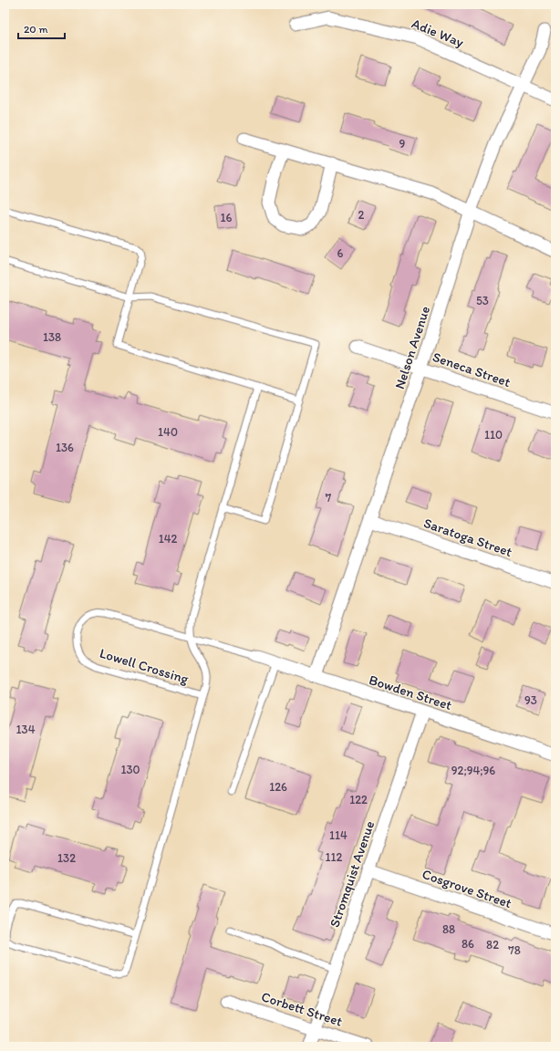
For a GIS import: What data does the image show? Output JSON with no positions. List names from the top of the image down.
{
  "streets": {
    "street": [
      "Adie Way",
      "Nelson Avenue",
      "Seneca Street",
      "Saratoga Street",
      "Bowden Street",
      "Stromquist Avenue",
      "Cosgrove Street",
      "Corbett Street"
    ],
    "lane": ["Lowell Crossing"]
  },
  "crossings": [
    ["Adie Way", "Nelson Avenue"],
    ["Nelson Avenue", "Seneca Street"],
    ["Nelson Avenue", "Saratoga Street"],
    ["Nelson Avenue", "Bowden Street"],
    ["Bowden Street", "Stromquist Avenue"],
    ["Stromquist Avenue", "Cosgrove Street"],
    ["Stromquist Avenue", "Corbett Street"]
  ],
  "house_numbers": [
    "9",
    "2",
    "16",
    "6",
    "53",
    "138",
    "140",
    "110",
    "136",
    "7",
    "142",
    "93",
    "134",
    "130",
    "92;94;96",
    "126",
    "122",
    "114",
    "112",
    "132",
    "88",
    "86",
    "82",
    "78"
  ],
  "scale_bar": "20 m"
}
